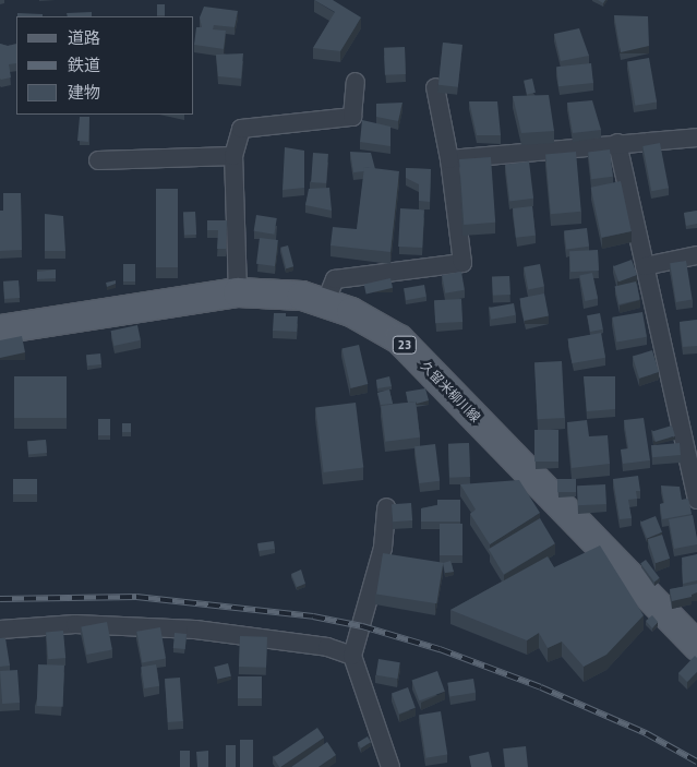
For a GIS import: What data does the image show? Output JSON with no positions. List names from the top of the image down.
{
  "streets": {
    "main road": ["23", "久留米柳川線"]
  },
  "legend": ["道路", "鉄道", "建物"]
}
